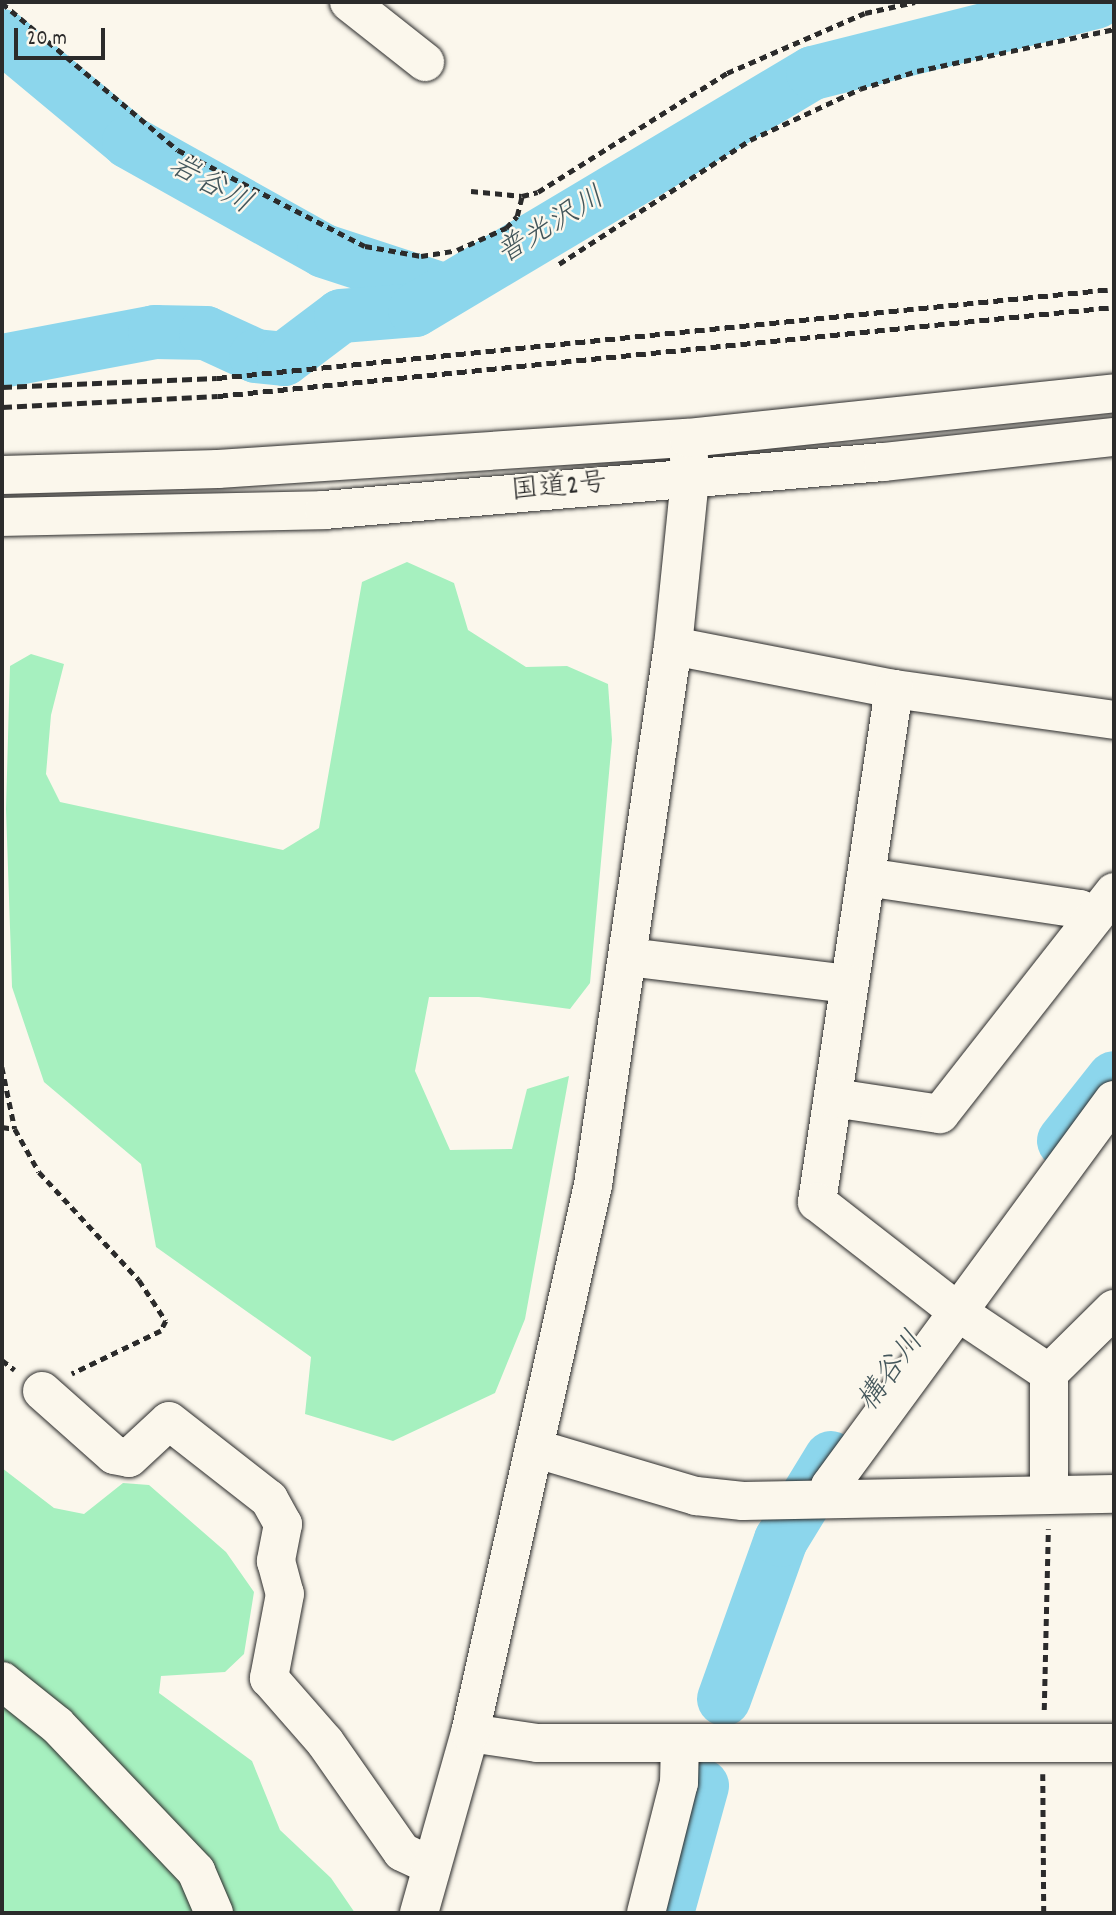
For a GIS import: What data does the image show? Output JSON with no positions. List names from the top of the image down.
{
  "streets": {
    "main road": ["国道2号"]
  },
  "water": ["岩谷川", "普光沢川", "構谷川"],
  "scale_bar": "20 m"
}
